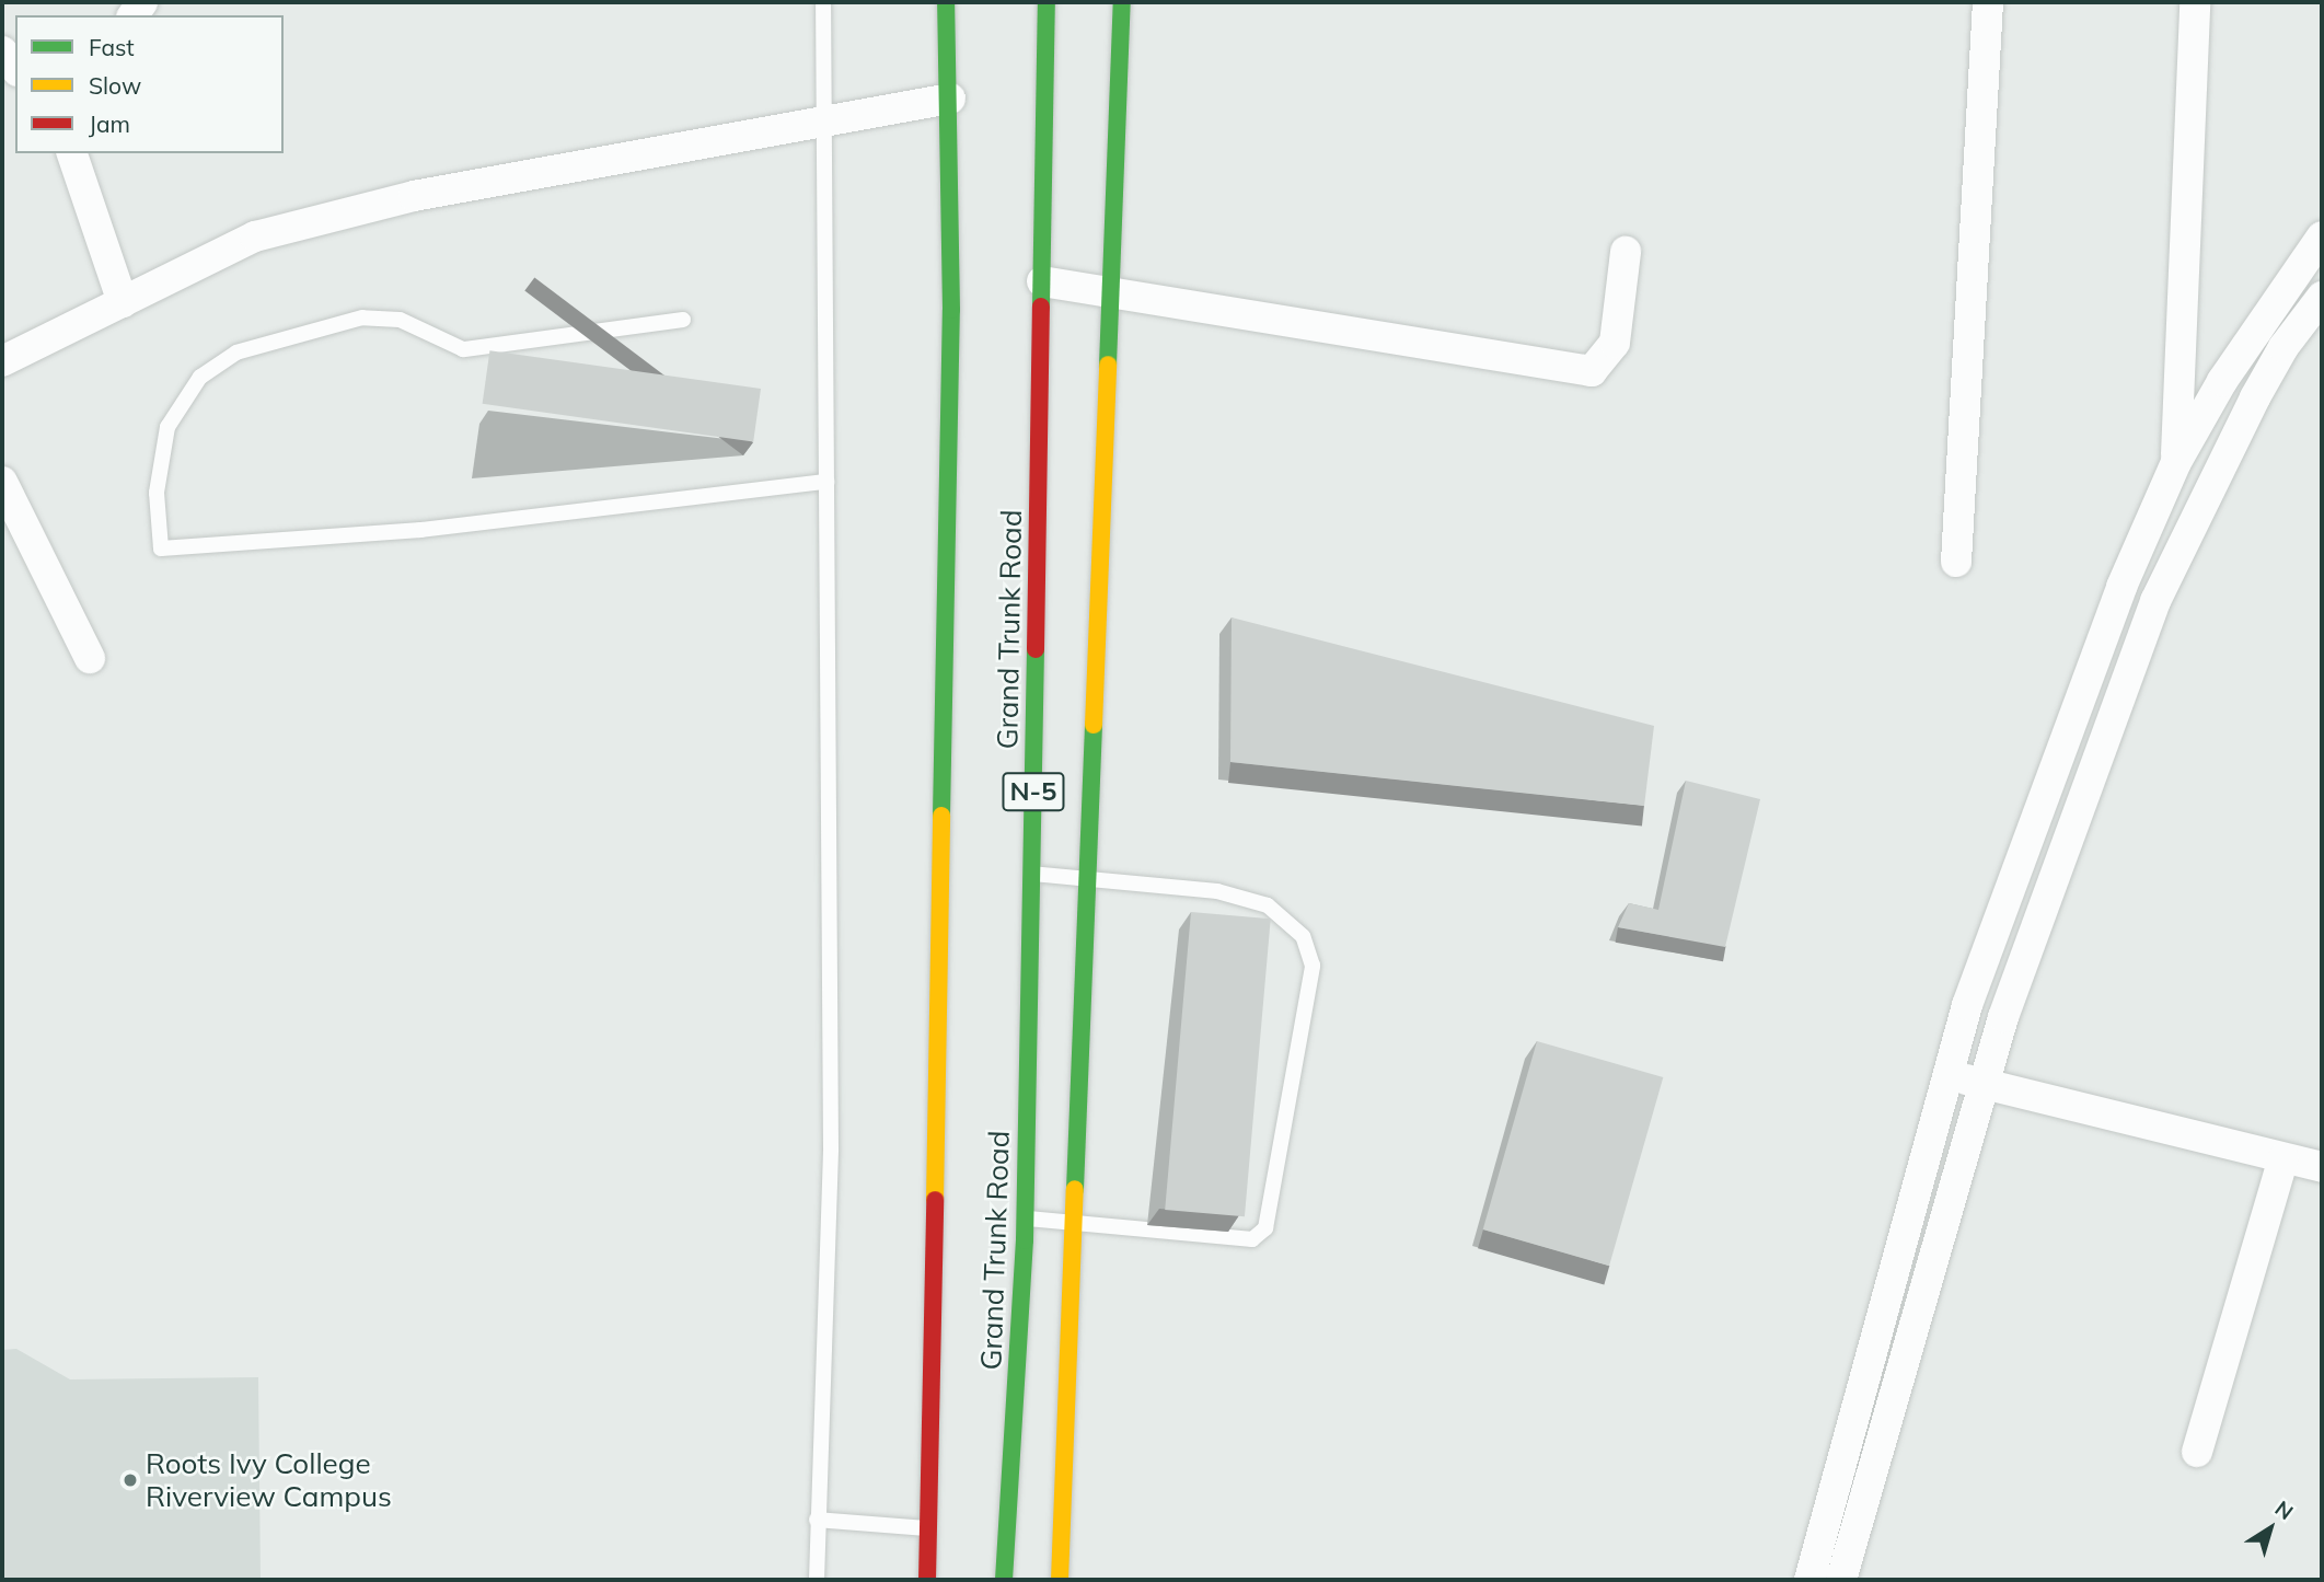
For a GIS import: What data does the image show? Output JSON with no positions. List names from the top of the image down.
{
  "streets": {
    "main road": ["Grand Trunk Road", "N-5"]
  },
  "places": ["Roots Ivy College Riverview Campus"],
  "legend": ["Fast", "Slow", "Jam"],
  "north": "top right"
}
